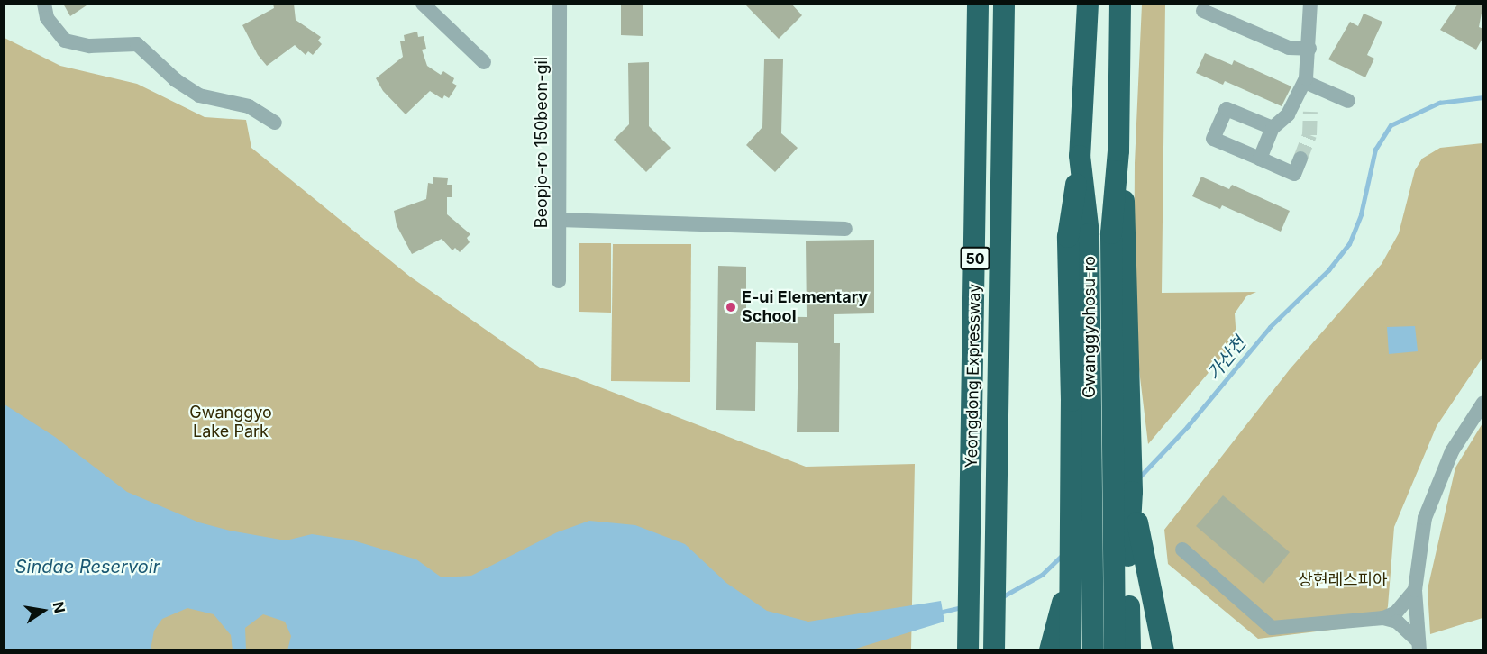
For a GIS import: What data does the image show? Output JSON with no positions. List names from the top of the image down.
{
  "streets": {
    "highway": ["50", "Gwanggyohosu-ro", "Yeongdong Expressway"],
    "street": ["Beopjo-ro 150beon-gil"]
  },
  "water": ["가산천", "Sindae Reservoir"],
  "parks": ["Gwanggyo Lake Park", "상현레스피아"],
  "places": ["E-ui Elementary School"],
  "north": "right"
}
